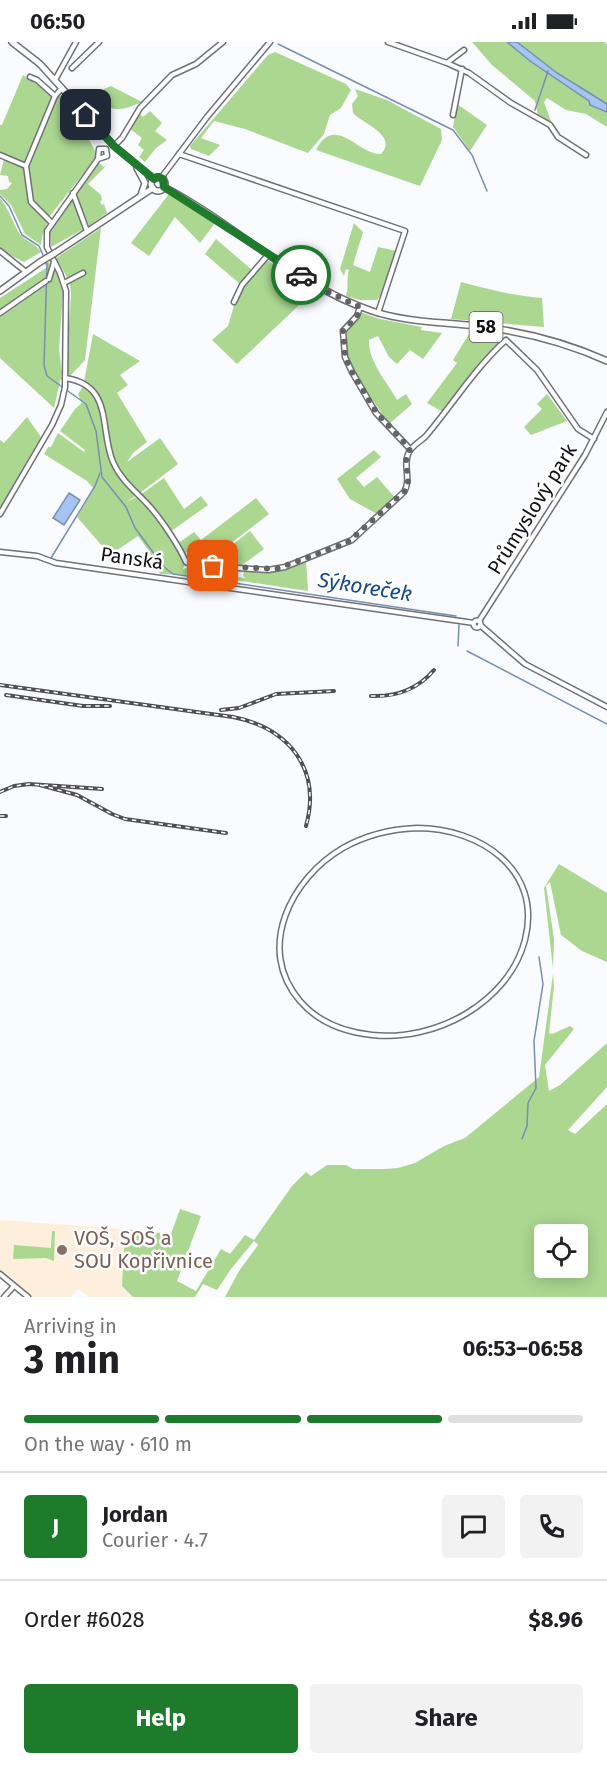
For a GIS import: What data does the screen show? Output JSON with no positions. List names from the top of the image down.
{
  "streets": {
    "main road": ["58"],
    "street": ["Průmyslový park", "Panská"]
  },
  "crossings": [
    ["Průmyslový park", "Panská"]
  ],
  "water": ["Sýkoreček"],
  "places": ["VOŠ, SOŠ a SOU Kopřivnice"],
  "page": {
    "status": "06:50",
    "heading": ["3 min", "Arriving in", "06:53–06:58"],
    "panel": [
      "Jordan",
      "Courier · 4.7",
      "Order #6028",
      "$8.96"
    ],
    "bar": "On the way · 610 m",
    "round": "J",
    "buttons": ["Help", "Share"]
  }
}
